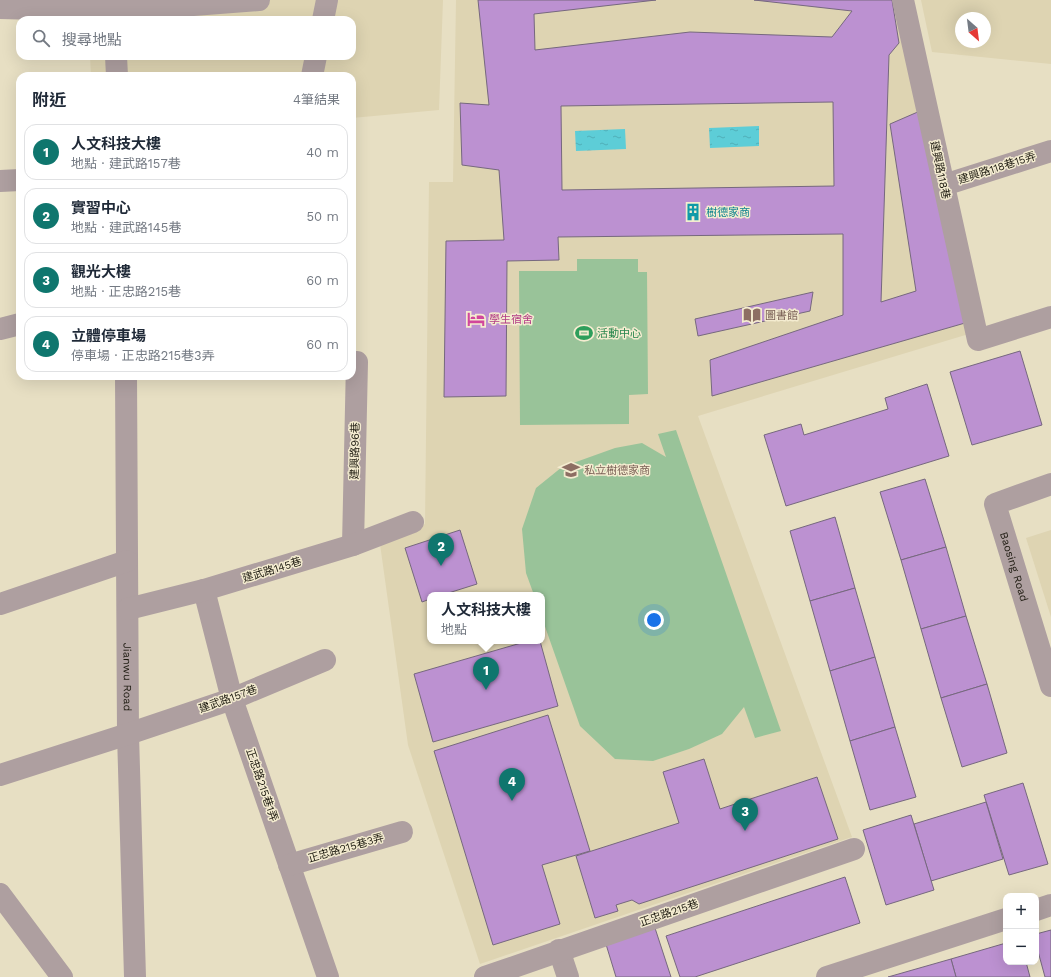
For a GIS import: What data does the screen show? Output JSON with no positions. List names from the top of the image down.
{
  "streets": {
    "street": [
      "建興路118巷15弄",
      "建興路118巷",
      "建興路96巷",
      "Baosing Road",
      "建武路145巷",
      "Jianwu Road",
      "建武路157巷",
      "正忠路215巷1弄",
      "正忠路215巷3弄",
      "正忠路215巷"
    ]
  },
  "crossings": [
    ["建興路118巷15弄", "建興路118巷"],
    ["建興路96巷", "建武路145巷"],
    ["建武路145巷", "Jianwu Road"],
    ["建武路145巷", "正忠路215巷1弄"],
    ["Jianwu Road", "建武路157巷"],
    ["建武路157巷", "正忠路215巷1弄"],
    ["正忠路215巷1弄", "正忠路215巷3弄"]
  ],
  "places": {
    "building": ["樹德家商"],
    "library": ["圖書館"],
    "hotel": ["學生宿舍"],
    "sports": ["活動中心"],
    "school or university": ["私立樹德家商"]
  },
  "north": "bottom right",
  "page": {
    "search": "搜尋地點",
    "heading": ["附近", "4筆結果"],
    "list": [
      {
        "mark": "1",
        "name": "人文科技大樓",
        "note": "地點 · 建武路157巷",
        "value": "40 m"
      },
      {
        "mark": "2",
        "name": "實習中心",
        "note": "地點 · 建武路145巷",
        "value": "50 m"
      },
      {
        "mark": "3",
        "name": "觀光大樓",
        "note": "地點 · 正忠路215巷",
        "value": "60 m"
      },
      {
        "mark": "4",
        "name": "立體停車場",
        "note": "停車場 · 正忠路215巷3弄",
        "value": "60 m"
      }
    ],
    "pins": [
      "2",
      "1",
      "4",
      "3"
    ],
    "popup": ["人文科技大樓", "地點"],
    "map_buttons": ["+", "−"]
  }
}
